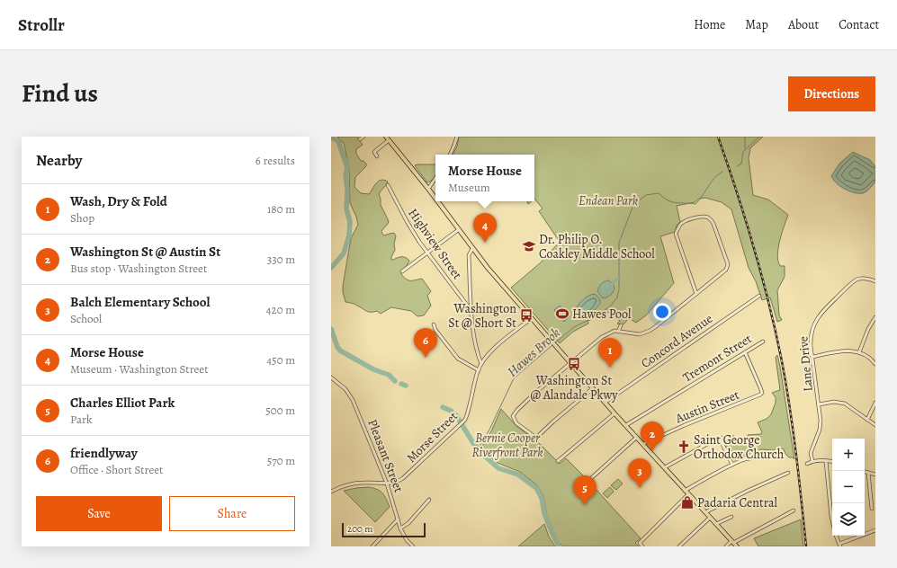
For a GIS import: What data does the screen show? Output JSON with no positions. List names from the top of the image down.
{
  "streets": {
    "street": [
      "Highview Street",
      "Concord Avenue",
      "Tremont Street",
      "Lane Drive",
      "Austin Street",
      "Morse Street",
      "Pleasant Street"
    ]
  },
  "crossings": [
    ["Tremont Street", "Austin Street"],
    ["Morse Street", "Pleasant Street"]
  ],
  "water": ["Hawes Brook"],
  "parks": ["Endean Park", "Bernie Cooper Riverfront Park"],
  "places": {
    "school or university": ["Dr. Philip O. Coakley Middle School"],
    "sports": ["Hawes Pool"],
    "bus stop": ["Washington St @ Short St", "Washington St @ Alandale Pkwy"],
    "church": ["Saint George Orthodox Church"],
    "shop": ["Padaria Central"]
  },
  "scale_bar": "200 m",
  "page": {
    "header": "Strollr",
    "nav": [
      "Home",
      "Map",
      "About",
      "Contact"
    ],
    "title": "Find us",
    "buttons": [
      "Directions",
      ["Save", "Share"]
    ],
    "heading": ["Nearby", "6 results"],
    "popup": ["Morse House", "Museum"],
    "list": [
      {
        "mark": "1",
        "name": "Wash, Dry & Fold",
        "note": "Shop",
        "value": "180 m"
      },
      {
        "mark": "2",
        "name": "Washington St @ Austin St",
        "note": "Bus stop · Washington Street",
        "value": "330 m"
      },
      {
        "mark": "3",
        "name": "Balch Elementary School",
        "note": "School",
        "value": "420 m"
      },
      {
        "mark": "4",
        "name": "Morse House",
        "note": "Museum · Washington Street",
        "value": "450 m"
      },
      {
        "mark": "5",
        "name": "Charles Elliot Park",
        "note": "Park",
        "value": "500 m"
      },
      {
        "mark": "6",
        "name": "friendlyway",
        "note": "Office · Short Street",
        "value": "570 m"
      }
    ],
    "pins": [
      "4",
      "6",
      "1",
      "2",
      "3",
      "5"
    ],
    "map_buttons": ["+", "−"],
    "scale": "200 m"
  }
}
